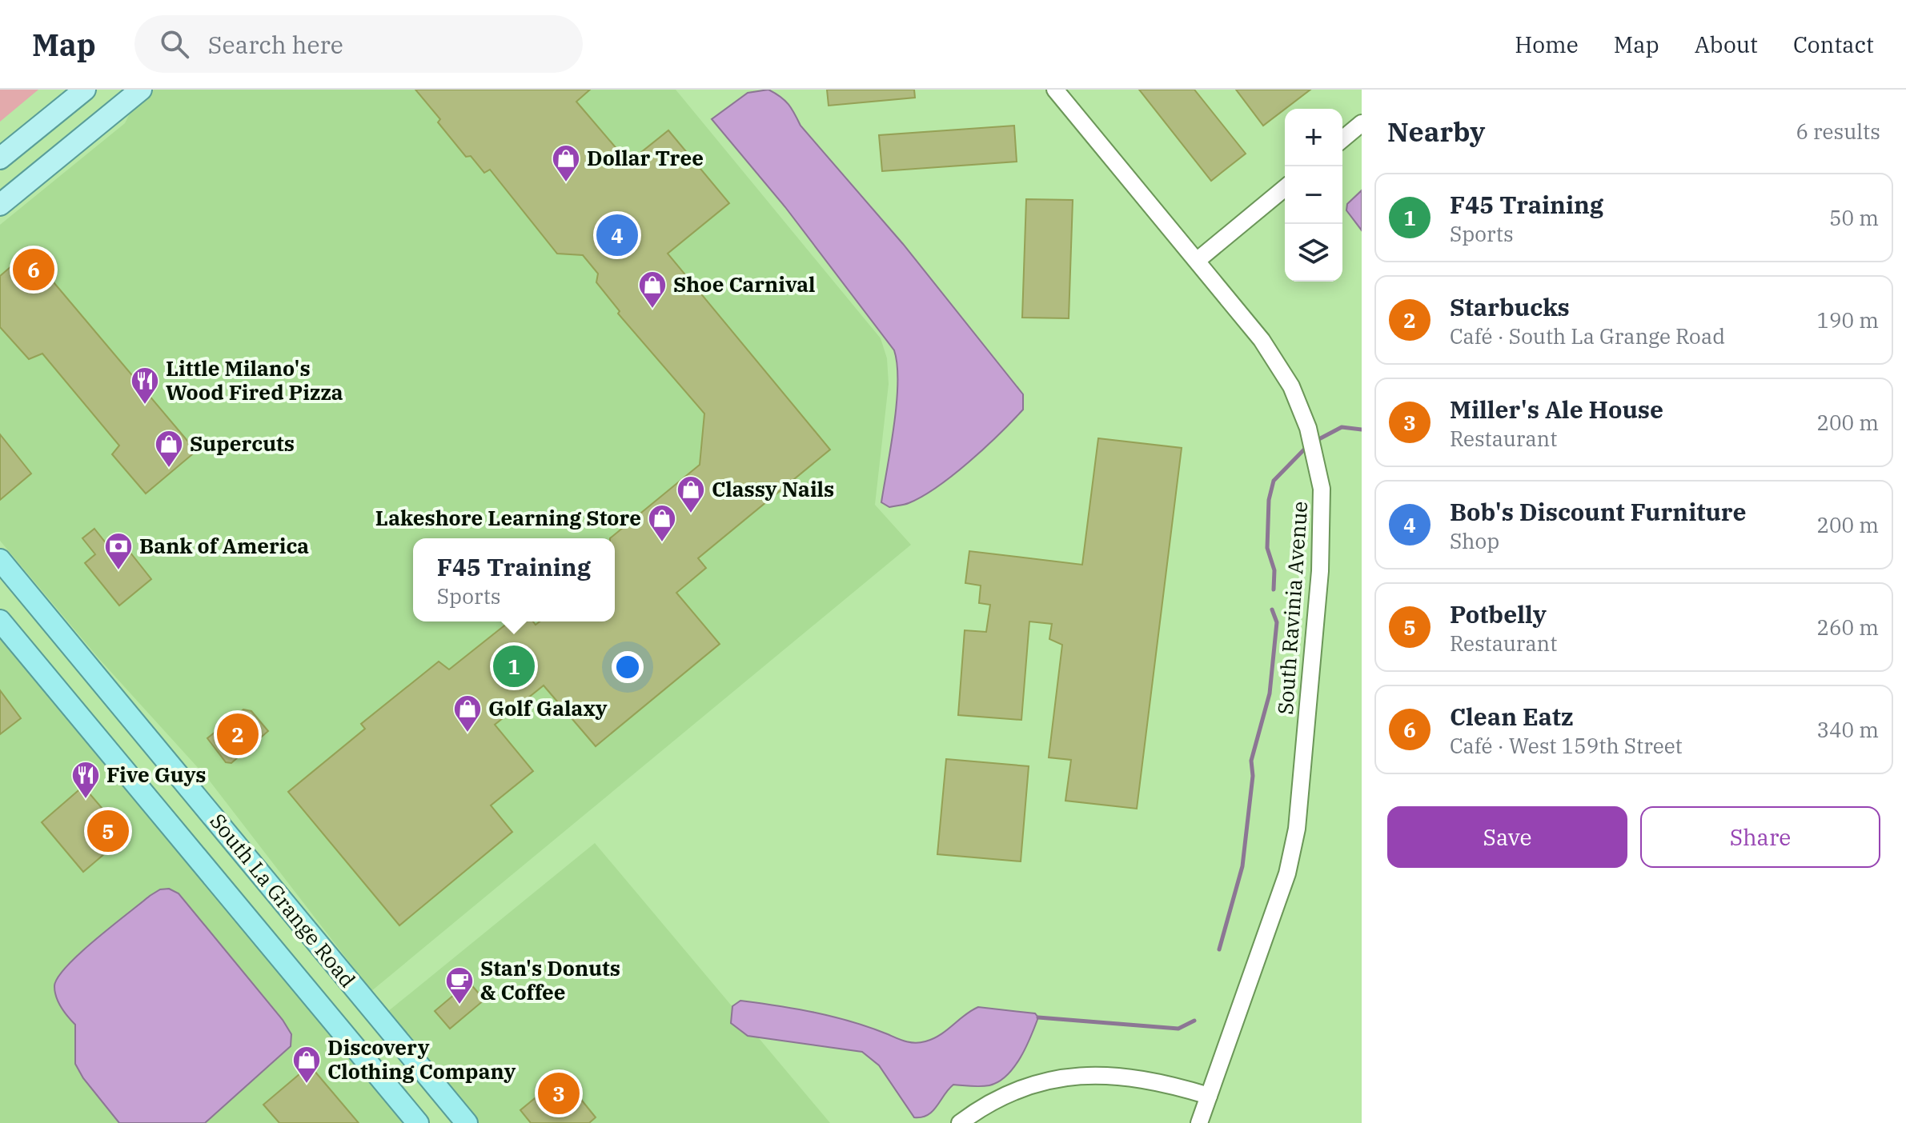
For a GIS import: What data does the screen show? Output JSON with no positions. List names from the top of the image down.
{
  "streets": {
    "highway": ["South La Grange Road"],
    "street": ["South Ravinia Avenue"]
  },
  "places": {
    "shop": [
      "Dollar Tree",
      "Shoe Carnival",
      "Supercuts",
      "Classy Nails",
      "Lakeshore Learning Store",
      "Golf Galaxy",
      "Discovery Clothing Company"
    ],
    "restaurant": ["Little Milano's Wood Fired Pizza", "Five Guys"],
    "bank": ["Bank of America"],
    "cafe": ["Stan's Donuts & Coffee"]
  },
  "page": {
    "header": "Map",
    "search": "Search here",
    "nav": [
      "Home",
      "Map",
      "About",
      "Contact"
    ],
    "heading": ["Nearby", "6 results"],
    "map_buttons": ["+", "−"],
    "list": [
      {
        "mark": "1",
        "name": "F45 Training",
        "note": "Sports",
        "value": "50 m"
      },
      {
        "mark": "2",
        "name": "Starbucks",
        "note": "Café · South La Grange Road",
        "value": "190 m"
      },
      {
        "mark": "3",
        "name": "Miller's Ale House",
        "note": "Restaurant",
        "value": "200 m"
      },
      {
        "mark": "4",
        "name": "Bob's Discount Furniture",
        "note": "Shop",
        "value": "200 m"
      },
      {
        "mark": "5",
        "name": "Potbelly",
        "note": "Restaurant",
        "value": "260 m"
      },
      {
        "mark": "6",
        "name": "Clean Eatz",
        "note": "Café · West 159th Street",
        "value": "340 m"
      }
    ],
    "pins": [
      "4",
      "6",
      "1",
      "2",
      "5",
      "3"
    ],
    "popup": ["F45 Training", "Sports"],
    "buttons": ["Save", "Share"]
  }
}
